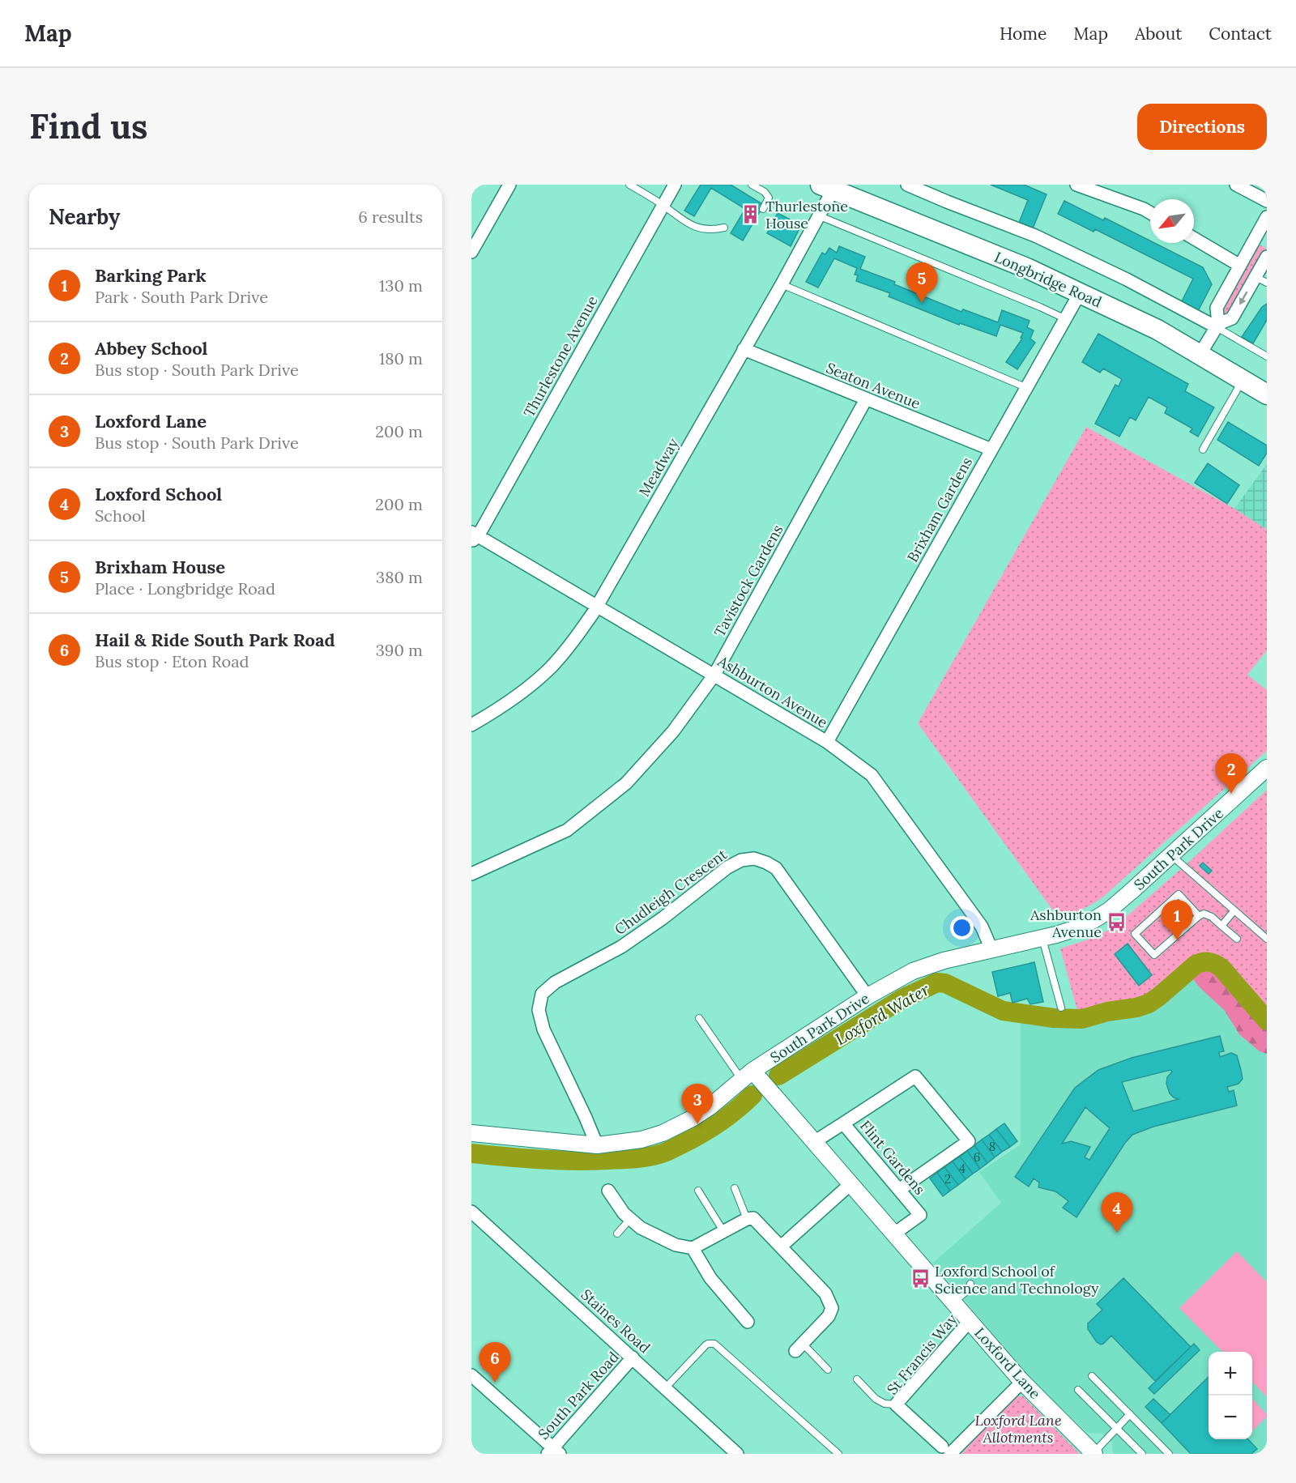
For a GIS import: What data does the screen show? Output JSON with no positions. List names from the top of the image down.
{
  "streets": {
    "main road": ["Longbridge Road"],
    "street": [
      "Thurlestone Avenue",
      "Seaton Avenue",
      "Meadway",
      "Brixham Gardens",
      "Tavistock Gardens",
      "Ashburton Avenue",
      "South Park Drive",
      "Chudleigh Crescent",
      "Flint Gardens",
      "Staines Road",
      "St Francis Way",
      "Loxford Lane",
      "South Park Road"
    ]
  },
  "crossings": [
    ["Longbridge Road", "Meadway"],
    ["Longbridge Road", "Brixham Gardens"],
    ["Thurlestone Avenue", "Ashburton Avenue"],
    ["Seaton Avenue", "Meadway"],
    ["Seaton Avenue", "Brixham Gardens"],
    ["Seaton Avenue", "Tavistock Gardens"],
    ["Meadway", "Ashburton Avenue"],
    ["Brixham Gardens", "Ashburton Avenue"],
    ["Tavistock Gardens", "Ashburton Avenue"],
    ["Ashburton Avenue", "South Park Drive"],
    ["South Park Drive", "Chudleigh Crescent"],
    ["South Park Drive", "Loxford Lane"],
    ["Flint Gardens", "Loxford Lane"],
    ["Staines Road", "South Park Road"],
    ["St Francis Way", "Loxford Lane"]
  ],
  "water": ["Loxford Water"],
  "parks": ["Loxford Lane Allotments"],
  "places": {
    "building": ["Thurlestone House"],
    "bus stop": ["Ashburton Avenue", "Loxford School of Science and Technology"]
  },
  "house_numbers": [
    "8",
    "6",
    "4",
    "2"
  ],
  "north": "bottom left",
  "page": {
    "header": "Map",
    "nav": [
      "Home",
      "Map",
      "About",
      "Contact"
    ],
    "buttons": "Directions",
    "title": "Find us",
    "heading": ["Nearby", "6 results"],
    "list": [
      {
        "mark": "1",
        "name": "Barking Park",
        "note": "Park · South Park Drive",
        "value": "130 m"
      },
      {
        "mark": "2",
        "name": "Abbey School",
        "note": "Bus stop · South Park Drive",
        "value": "180 m"
      },
      {
        "mark": "3",
        "name": "Loxford Lane",
        "note": "Bus stop · South Park Drive",
        "value": "200 m"
      },
      {
        "mark": "4",
        "name": "Loxford School",
        "note": "School",
        "value": "200 m"
      },
      {
        "mark": "5",
        "name": "Brixham House",
        "note": "Place · Longbridge Road",
        "value": "380 m"
      },
      {
        "mark": "6",
        "name": "Hail & Ride South Park Road",
        "note": "Bus stop · Eton Road",
        "value": "390 m"
      }
    ],
    "pins": [
      "5",
      "2",
      "1",
      "3",
      "4",
      "6"
    ],
    "map_buttons": ["+", "−"]
  }
}
